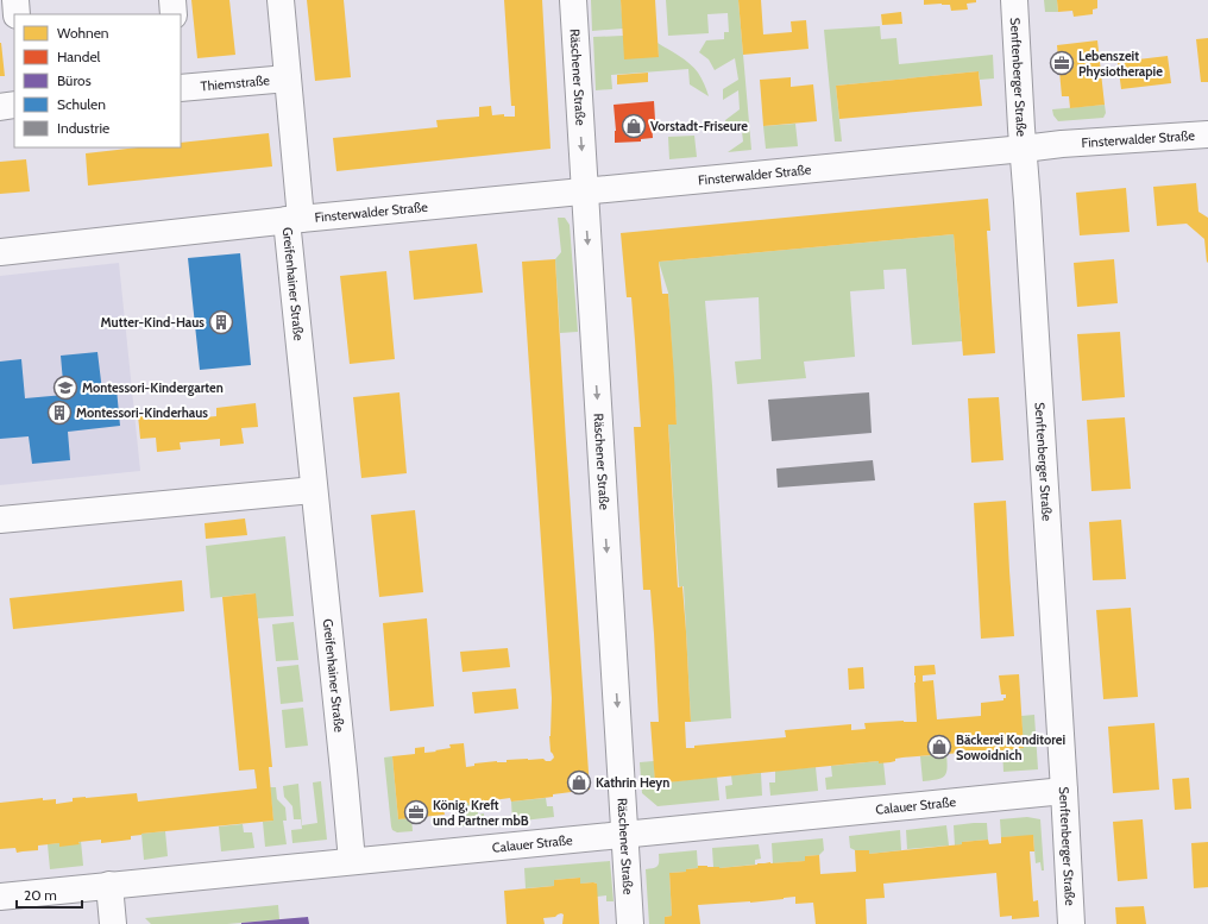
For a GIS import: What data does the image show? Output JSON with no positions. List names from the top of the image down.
{
  "streets": {
    "street": [
      "Räschener Straße",
      "Senftenberger Straße",
      "Thiemstraße",
      "Finsterwalder Straße",
      "Greifenhainer Straße",
      "Calauer Straße"
    ]
  },
  "crossings": [
    ["Räschener Straße", "Finsterwalder Straße"],
    ["Räschener Straße", "Calauer Straße"],
    ["Senftenberger Straße", "Finsterwalder Straße"],
    ["Senftenberger Straße", "Calauer Straße"],
    ["Thiemstraße", "Finsterwalder Straße"],
    ["Finsterwalder Straße", "Greifenhainer Straße"],
    ["Greifenhainer Straße", "Calauer Straße"]
  ],
  "one_way": ["Räschener Straße"],
  "places": {
    "office": ["Lebenszeit Physiotherapie", "König, Kreft und Partner mbB"],
    "shop": ["Vorstadt-Friseure", "Bäckerei Konditorei Sowoidnich", "Kathrin Heyn"],
    "building": ["Mutter-Kind-Haus", "Montessori-Kinderhaus"],
    "school or university": ["Montessori-Kindergarten"]
  },
  "legend": [
    "Wohnen",
    "Handel",
    "Büros",
    "Schulen",
    "Industrie"
  ],
  "scale_bar": "20 m"
}
